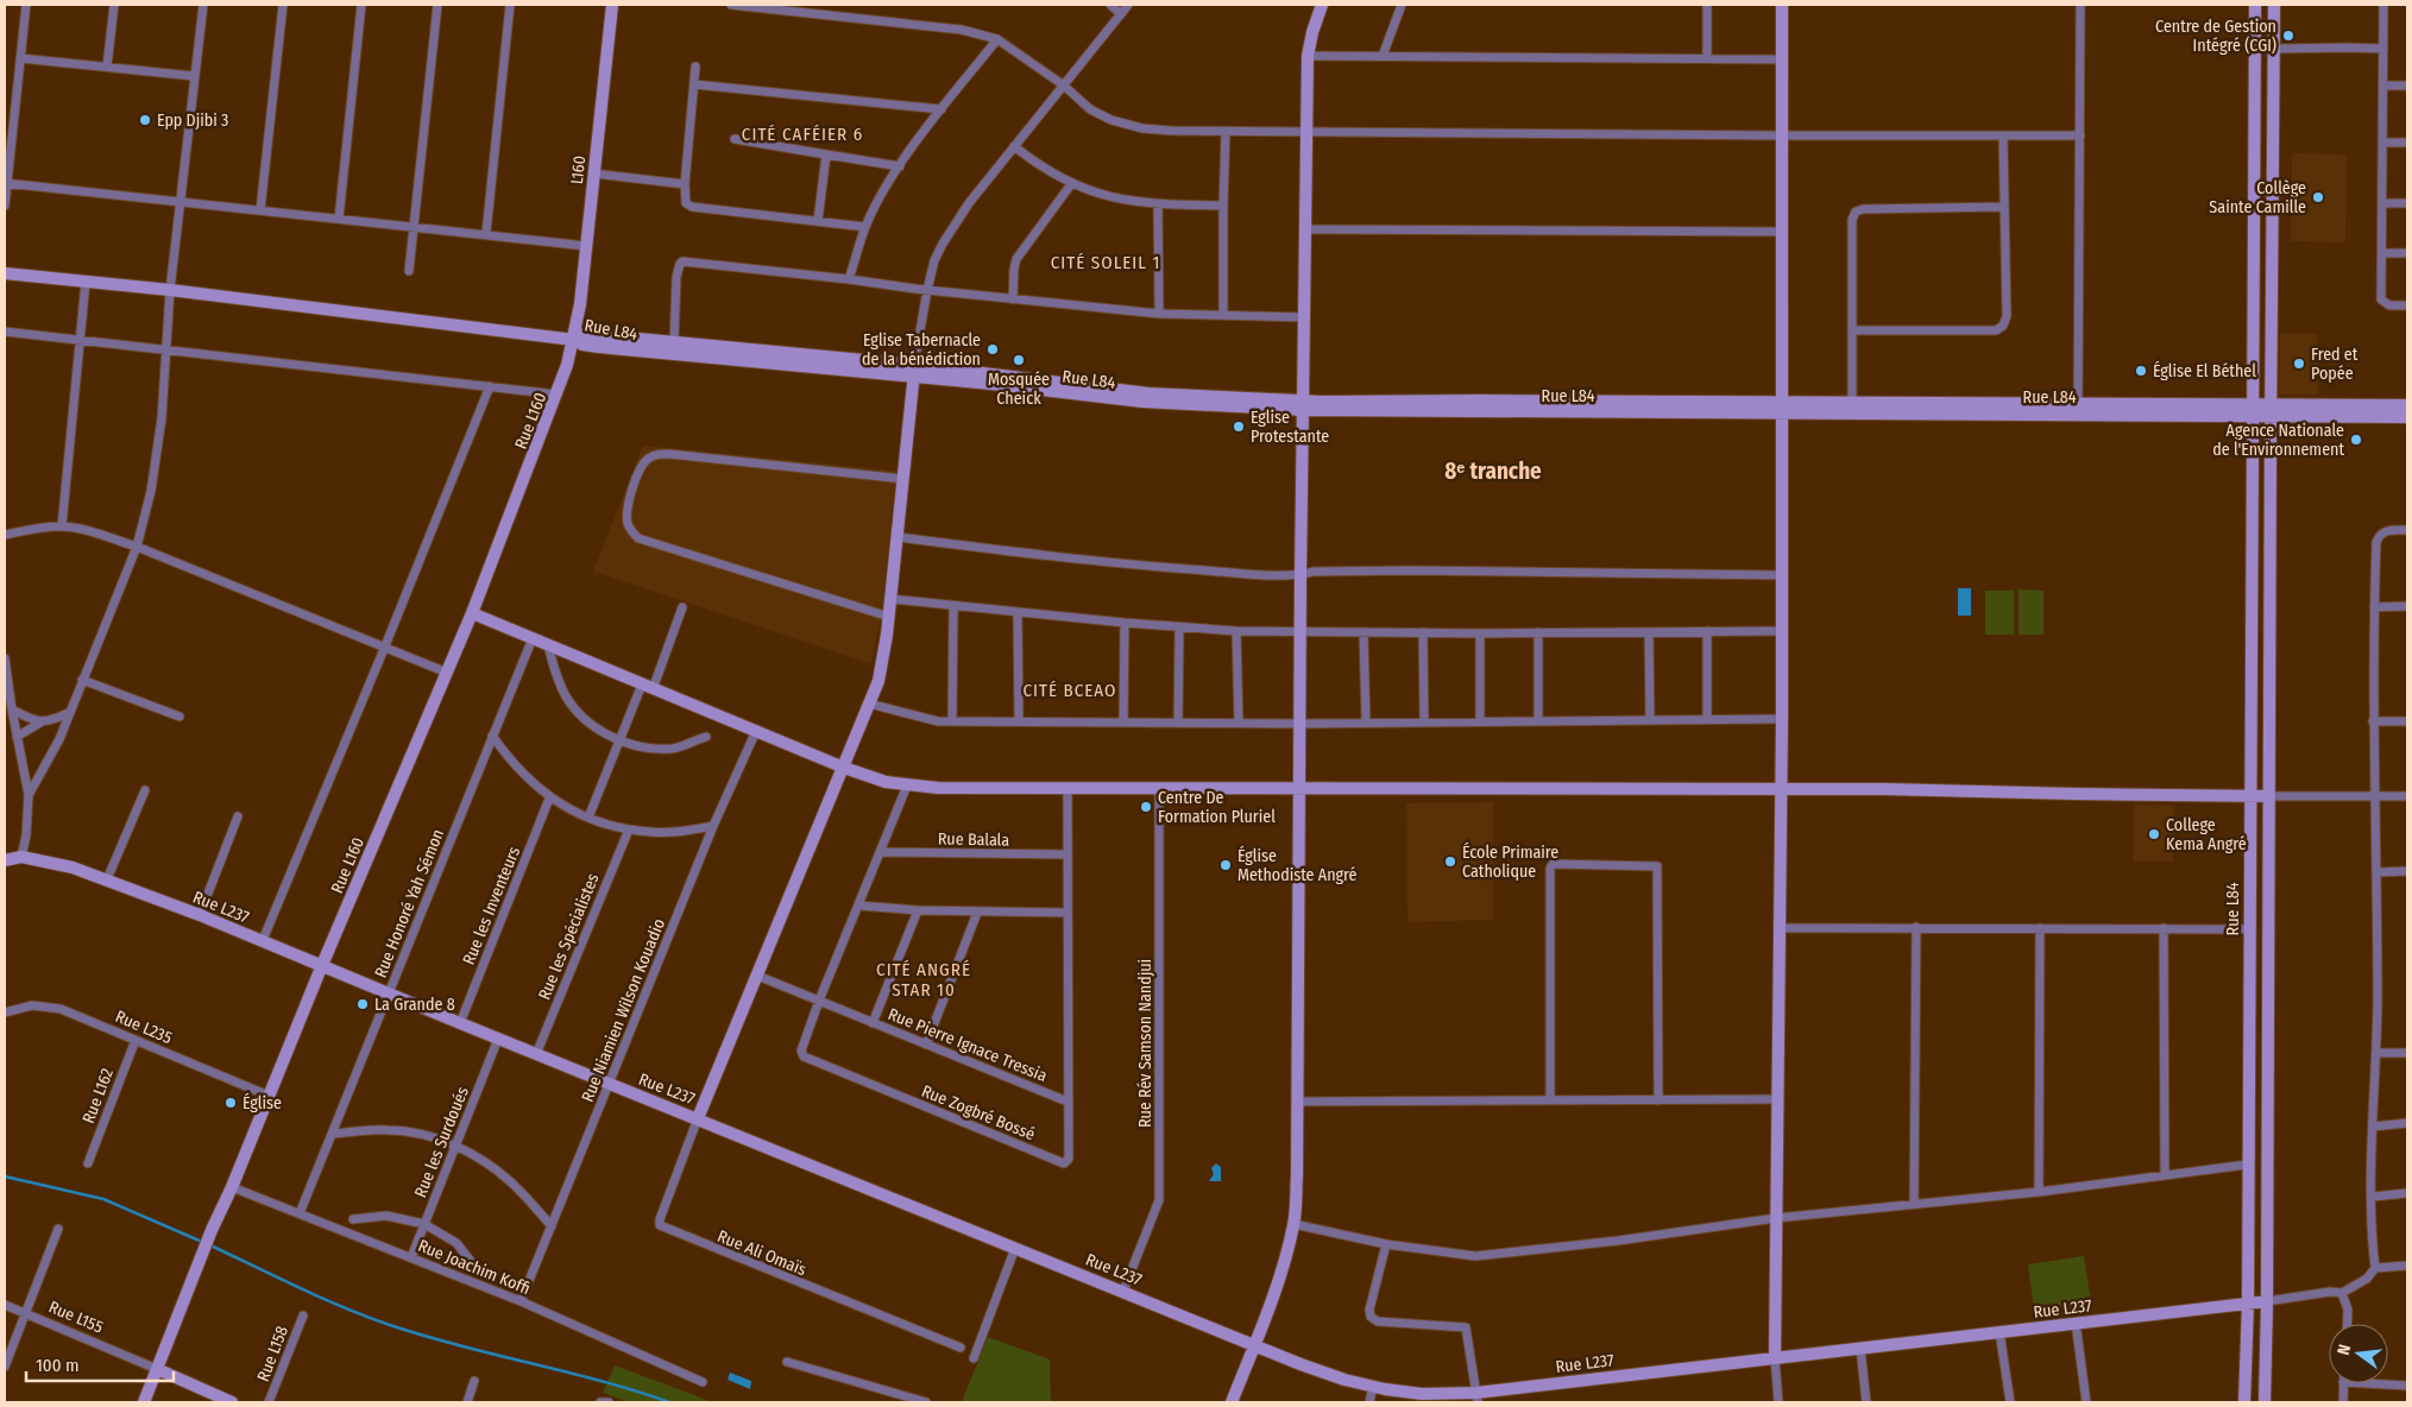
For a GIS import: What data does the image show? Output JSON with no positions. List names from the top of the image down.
{
  "streets": {
    "street": [
      "L160",
      "Rue L84",
      "Rue L160",
      "Rue Balala",
      "Rue Honoré Yah Sémon",
      "Rue les Inventeurs",
      "Rue L237",
      "Rue les Spécialistes",
      "Rue Niamien Wilson Kouadio",
      "Rue L235",
      "Rue Rév Samson Nandjui",
      "Rue Pierre Ignace Tressia",
      "Rue L162",
      "Rue Zogbré Bossé",
      "Rue les Surdoués",
      "Rue Ali Omaïs",
      "Rue Joachim Koffi",
      "Rue L155",
      "Rue L158"
    ]
  },
  "crossings": [
    ["L160", "Rue L84"],
    ["L160", "Rue L160"],
    ["Rue L84", "Rue L160"],
    ["Rue L84", "Rue L237"],
    ["Rue L160", "Rue L237"],
    ["Rue L160", "Rue L235"],
    ["Rue L160", "Rue Joachim Koffi"],
    ["Rue L160", "Rue L155"],
    ["Rue Balala", "Rue Zogbré Bossé"],
    ["Rue Honoré Yah Sémon", "Rue L237"],
    ["Rue Honoré Yah Sémon", "Rue Joachim Koffi"],
    ["Rue les Inventeurs", "Rue L237"],
    ["Rue L237", "Rue les Spécialistes"],
    ["Rue L237", "Rue Niamien Wilson Kouadio"],
    ["Rue L237", "Rue Rév Samson Nandjui"],
    ["Rue L237", "Rue les Surdoués"],
    ["Rue L237", "Rue Ali Omaïs"],
    ["Rue Niamien Wilson Kouadio", "Rue Joachim Koffi"],
    ["Rue L235", "Rue L162"],
    ["Rue Pierre Ignace Tressia", "Rue Zogbré Bossé"],
    ["Rue les Surdoués", "Rue Joachim Koffi"]
  ],
  "districts": [
    "CITÉ CAFÉIER 6",
    "CITÉ SOLEIL 1",
    "8ᵉ tranche",
    "CITÉ BCEAO",
    "CITÉ ANGRÉ STAR 10"
  ],
  "places": [
    "Centre de Gestion Intégré (CGI)",
    "Epp Djibi 3",
    "Collège Sainte Camille",
    "Eglise Tabernacle de la bénédiction",
    "Mosquée Cheick",
    "Fred et Popée",
    "Église El Béthel",
    "Eglise Protestante",
    "Agence Nationale de l'Environnement",
    "Centre De Formation Pluriel",
    "College Kema Angré",
    "École Primaire Catholique",
    "Église Methodiste Angré",
    "La Grande 8",
    "Église"
  ],
  "scale_bar": "100 m",
  "north": "left"
}
